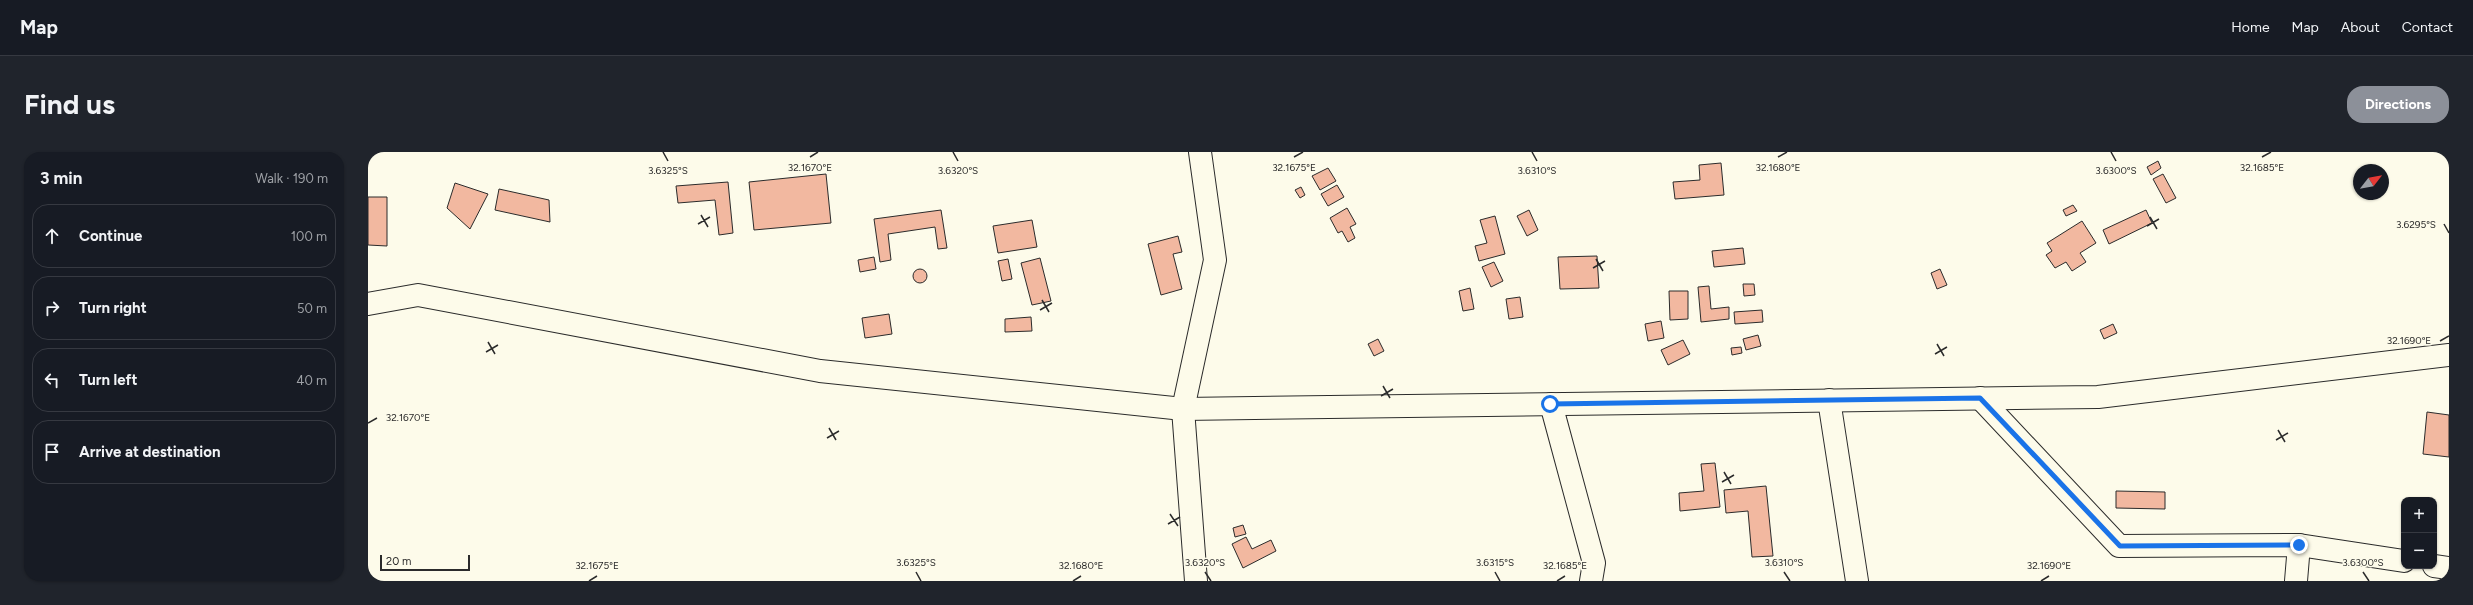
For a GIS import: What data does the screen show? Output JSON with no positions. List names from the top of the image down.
{
  "scale_bar": "20 m",
  "north": "top right",
  "page": {
    "header": "Map",
    "nav": [
      "Home",
      "Map",
      "About",
      "Contact"
    ],
    "buttons": "Directions",
    "title": "Find us",
    "heading": ["3 min", "Walk · 190 m"],
    "list": [
      ["Continue", "100 m"],
      ["Turn right", "50 m"],
      ["Turn left", "40 m"],
      "Arrive at destination"
    ],
    "map_buttons": ["+", "−"],
    "scale": "20 m"
  },
  "coordinates": [
    "32.1680°E",
    "32.1670°E",
    "32.1675°E",
    "32.1685°E",
    "3.6325°S",
    "3.6320°S",
    "3.6310°S",
    "3.6300°S",
    "3.6295°S",
    "32.1690°E",
    "3.6315°S"
  ]
}
